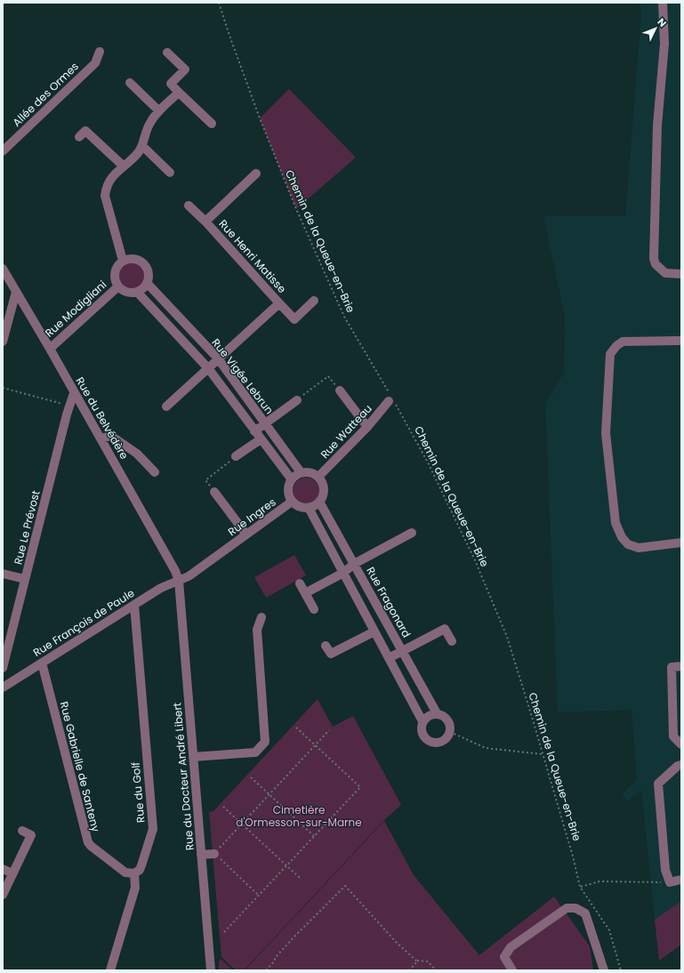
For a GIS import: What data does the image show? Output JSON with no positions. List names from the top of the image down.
{
  "streets": {
    "street": [
      "Allée des Ormes",
      "Rue Henri Matisse",
      "Rue Modigliani",
      "Rue Vigée Lebrun",
      "Rue du Belvédère",
      "Rue Watteau",
      "Rue Ingres",
      "Rue Le Prévost",
      "Rue Fragonard",
      "Rue François de Paule",
      "Rue Gabrielle de Santeny",
      "Rue du Docteur André Libert",
      "Rue du Golf"
    ],
    "path": ["Chemin de la Queue-en-Brie"]
  },
  "crossings": [
    ["Chemin de la Queue-en-Brie", "Rue Watteau"],
    ["Rue Henri Matisse", "Rue Vigée Lebrun"],
    ["Rue Modigliani", "Rue Vigée Lebrun"],
    ["Rue Modigliani", "Rue du Belvédère"],
    ["Rue Vigée Lebrun", "Rue Watteau"],
    ["Rue Vigée Lebrun", "Rue Ingres"],
    ["Rue Vigée Lebrun", "Rue Fragonard"],
    ["Rue du Belvédère", "Rue Ingres"],
    ["Rue du Belvédère", "Rue Le Prévost"],
    ["Rue du Belvédère", "Rue François de Paule"],
    ["Rue du Belvédère", "Rue du Docteur André Libert"],
    ["Rue Watteau", "Rue Ingres"],
    ["Rue Watteau", "Rue Fragonard"],
    ["Rue Ingres", "Rue Fragonard"],
    ["Rue Ingres", "Rue François de Paule"],
    ["Rue Ingres", "Rue du Docteur André Libert"],
    ["Rue François de Paule", "Rue Gabrielle de Santeny"],
    ["Rue François de Paule", "Rue du Docteur André Libert"],
    ["Rue François de Paule", "Rue du Golf"],
    ["Rue Gabrielle de Santeny", "Rue du Golf"]
  ],
  "parks": ["Cimetière d'Ormesson-sur-Marne"],
  "north": "top right"
}
